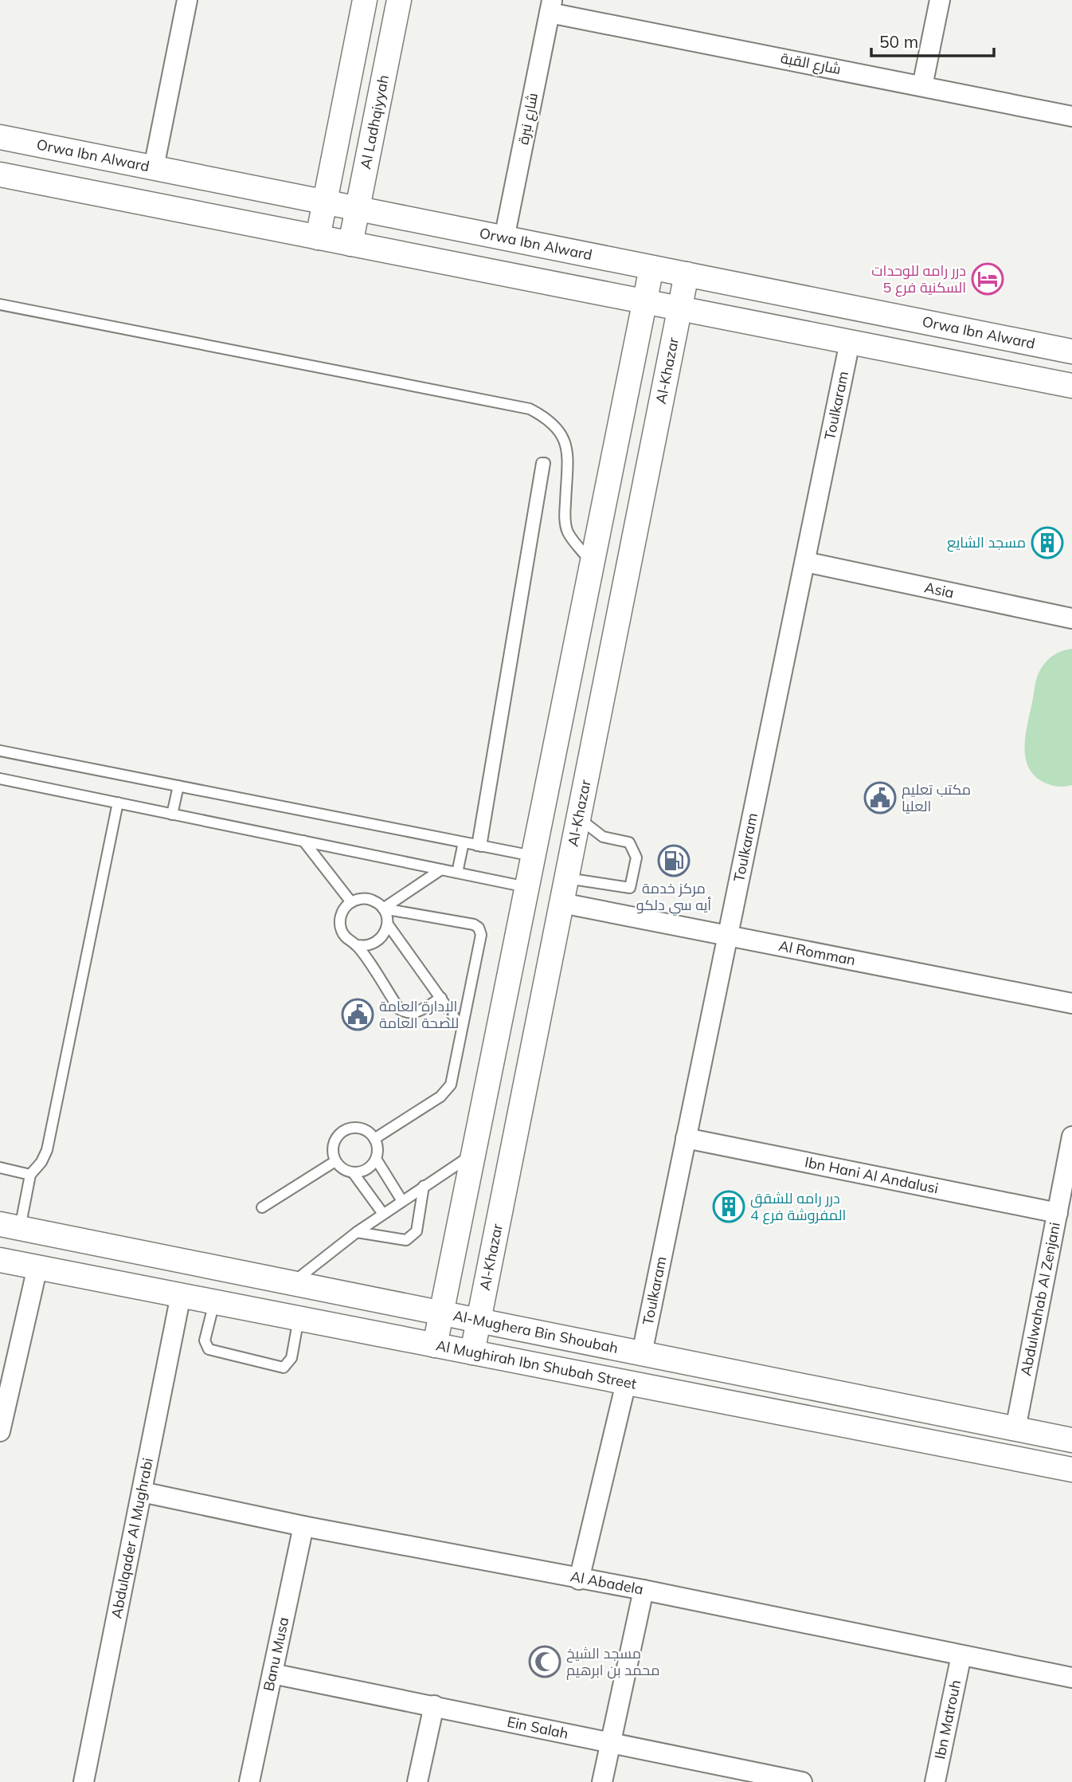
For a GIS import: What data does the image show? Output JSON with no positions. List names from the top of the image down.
{
  "streets": {
    "street": [
      "شارع القبة",
      "شارع نبرة",
      "Al Ladhqiyyah",
      "Orwa Ibn Alward",
      "Al-Khazar",
      "Toulkaram",
      "Asia",
      "Al Romman",
      "Ibn Hani Al Andalusi",
      "Abdulwahab Al Zenjani",
      "Al-Mughera Bin Shoubah",
      "Al Mughirah Ibn Shubah Street",
      "Abdulqader Al Mughrabi",
      "Al Abadela",
      "Banu Musa",
      "Ibn Matrouh",
      "Ein Salah"
    ]
  },
  "crossings": [
    ["شارع القبة", "شارع نبرة"],
    ["شارع نبرة", "Orwa Ibn Alward"],
    ["Al Ladhqiyyah", "Orwa Ibn Alward"],
    ["Orwa Ibn Alward", "Al-Khazar"],
    ["Al-Khazar", "Al Romman"],
    ["Al-Khazar", "Al-Mughera Bin Shoubah"],
    ["Al-Khazar", "Al Mughirah Ibn Shubah Street"],
    ["Toulkaram", "Asia"],
    ["Toulkaram", "Al Romman"],
    ["Toulkaram", "Ibn Hani Al Andalusi"],
    ["Toulkaram", "Al-Mughera Bin Shoubah"],
    ["Ibn Hani Al Andalusi", "Abdulwahab Al Zenjani"],
    ["Abdulwahab Al Zenjani", "Al-Mughera Bin Shoubah"],
    ["Al Mughirah Ibn Shubah Street", "Abdulqader Al Mughrabi"],
    ["Abdulqader Al Mughrabi", "Al Abadela"],
    ["Al Abadela", "Banu Musa"],
    ["Al Abadela", "Ibn Matrouh"],
    ["Banu Musa", "Ein Salah"]
  ],
  "places": {
    "hotel": ["درر رامه للوحدات السكنية فرع 5"],
    "building": ["مسجد الشايع", "درر رامه للشقق المفروشة فرع 4"],
    "public building": ["مكتب تعليم العليا", "الإدارة العامة للصحة العامة"],
    "fuel station": ["مركز خدمة أيه سي دلكو"],
    "mosque": ["مسجد الشيخ محمد بن ابرهيم"]
  },
  "scale_bar": "50 m"
}
